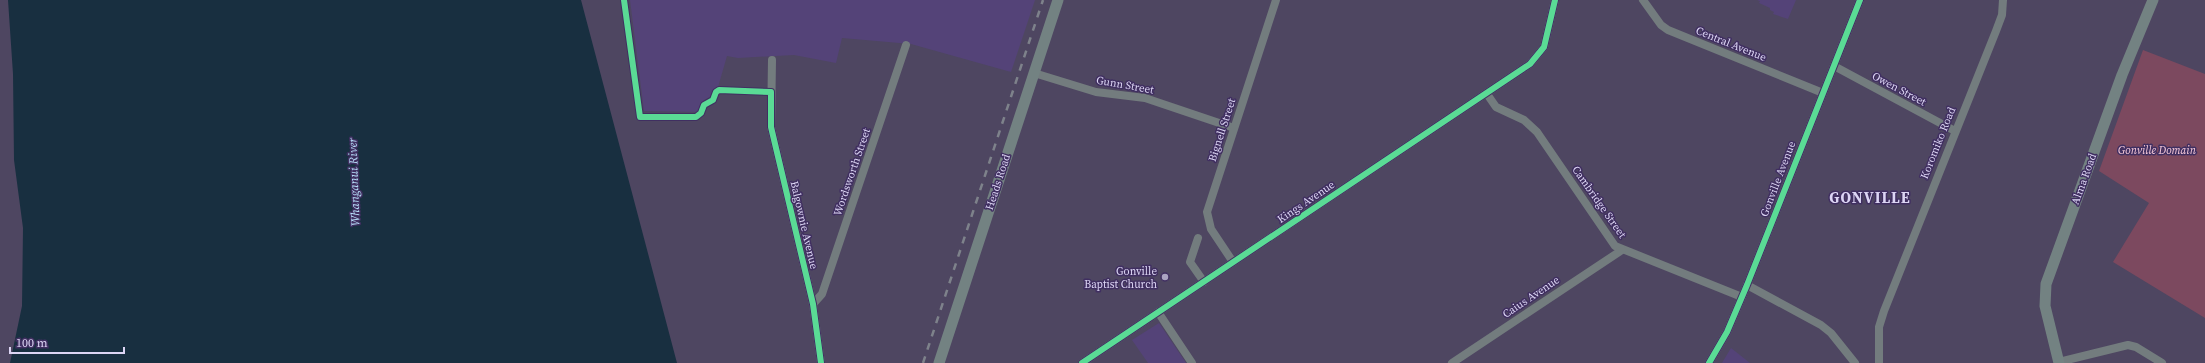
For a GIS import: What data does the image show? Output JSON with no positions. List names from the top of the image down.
{
  "streets": {
    "street": [
      "Central Avenue",
      "Gunn Street",
      "Owen Street",
      "Bignell Street",
      "Koromiko Road",
      "Wordsworth Street",
      "Gonville Avenue",
      "Alma Road",
      "Heads Road",
      "Kings Avenue",
      "Cambridge Street",
      "Balgownie Avenue",
      "Caius Avenue"
    ]
  },
  "crossings": [
    ["Central Avenue", "Gonville Avenue"],
    ["Gunn Street", "Bignell Street"],
    ["Gunn Street", "Heads Road"],
    ["Owen Street", "Koromiko Road"],
    ["Owen Street", "Gonville Avenue"],
    ["Bignell Street", "Kings Avenue"],
    ["Wordsworth Street", "Balgownie Avenue"],
    ["Gonville Avenue", "Cambridge Street"],
    ["Kings Avenue", "Cambridge Street"],
    ["Cambridge Street", "Caius Avenue"]
  ],
  "districts": ["GONVILLE"],
  "water": ["Whanganui River"],
  "parks": ["Gonville Domain"],
  "places": ["Gonville Baptist Church"],
  "scale_bar": "100 m"
}
